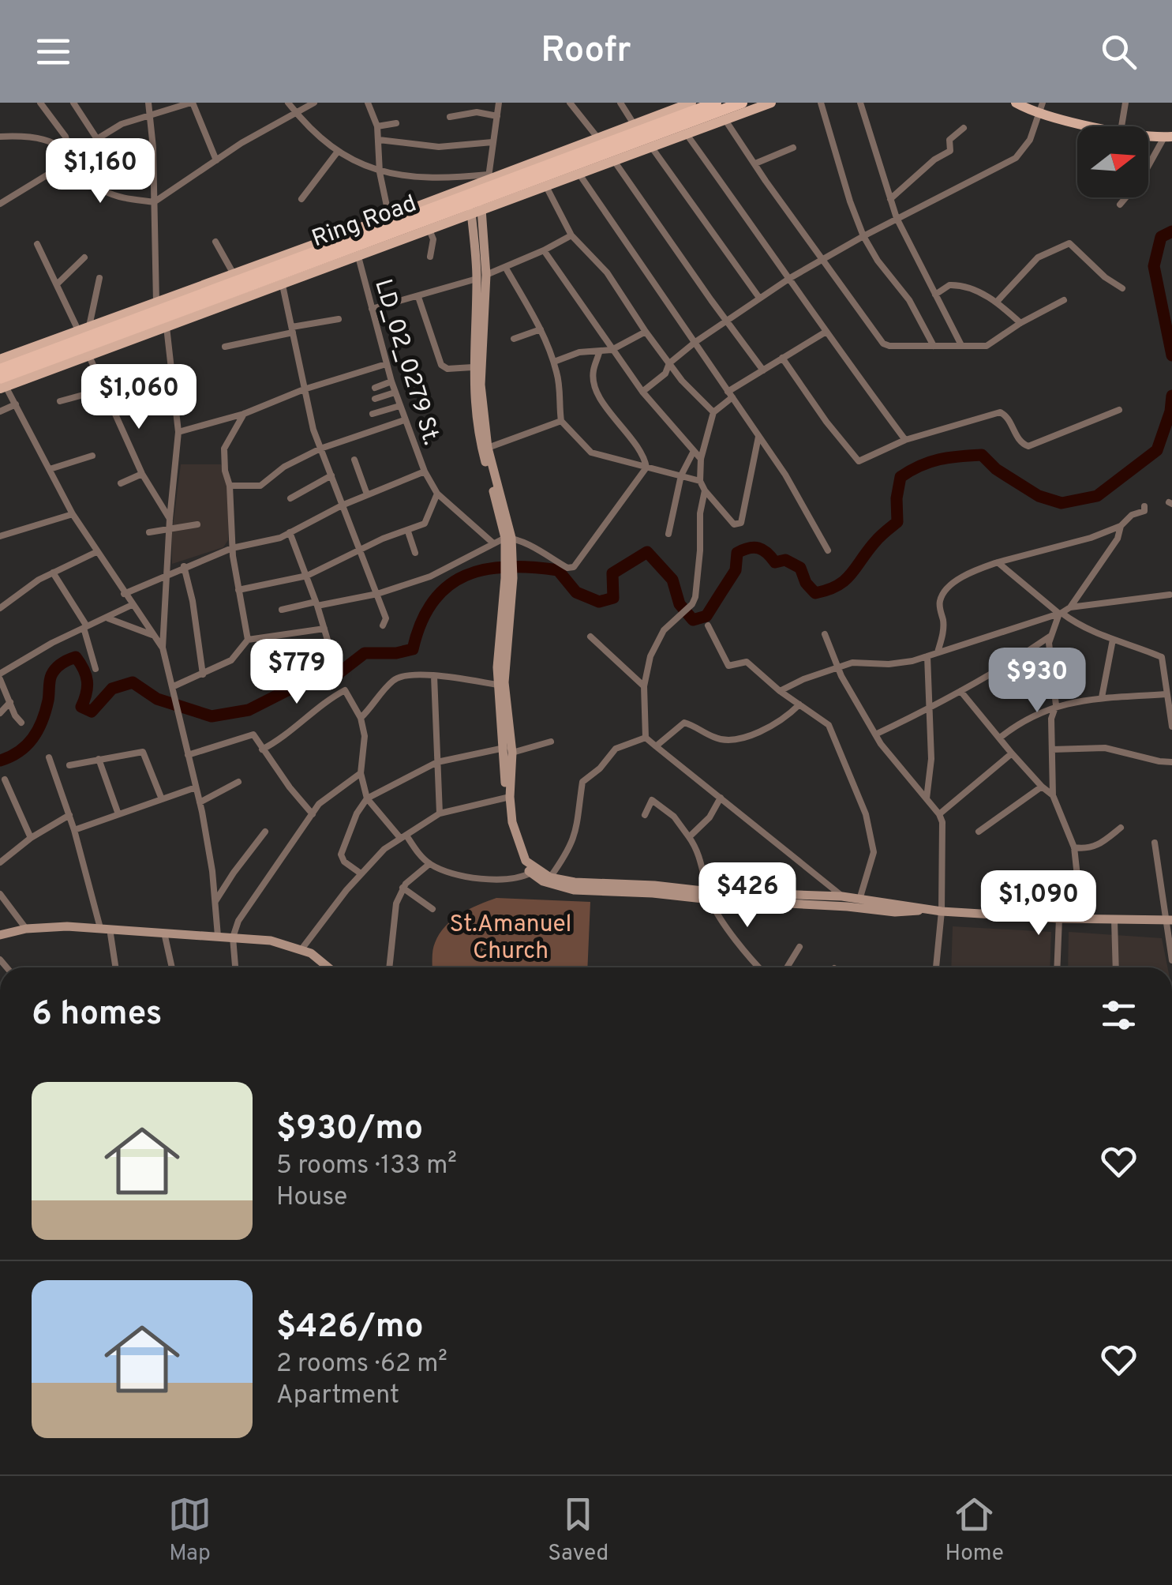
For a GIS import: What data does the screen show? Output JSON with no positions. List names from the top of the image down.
{
  "streets": {
    "highway": ["Ring Road"],
    "street": ["LD_02_0279 St."]
  },
  "parks": ["St.Amanuel Church"],
  "north": "right",
  "page": {
    "header": "Roofr",
    "price": [
      "$1,160",
      "$1,060",
      "$779",
      "$930",
      "$426",
      "$1,090"
    ],
    "heading": "6 homes",
    "list": [
      {
        "name": "$930/mo",
        "note": "5 rooms · 133 m² · House"
      },
      {
        "name": "$426/mo",
        "note": "2 rooms · 62 m² · Apartment"
      }
    ],
    "tabs": ["Map", "Saved", "Home"]
  }
}
